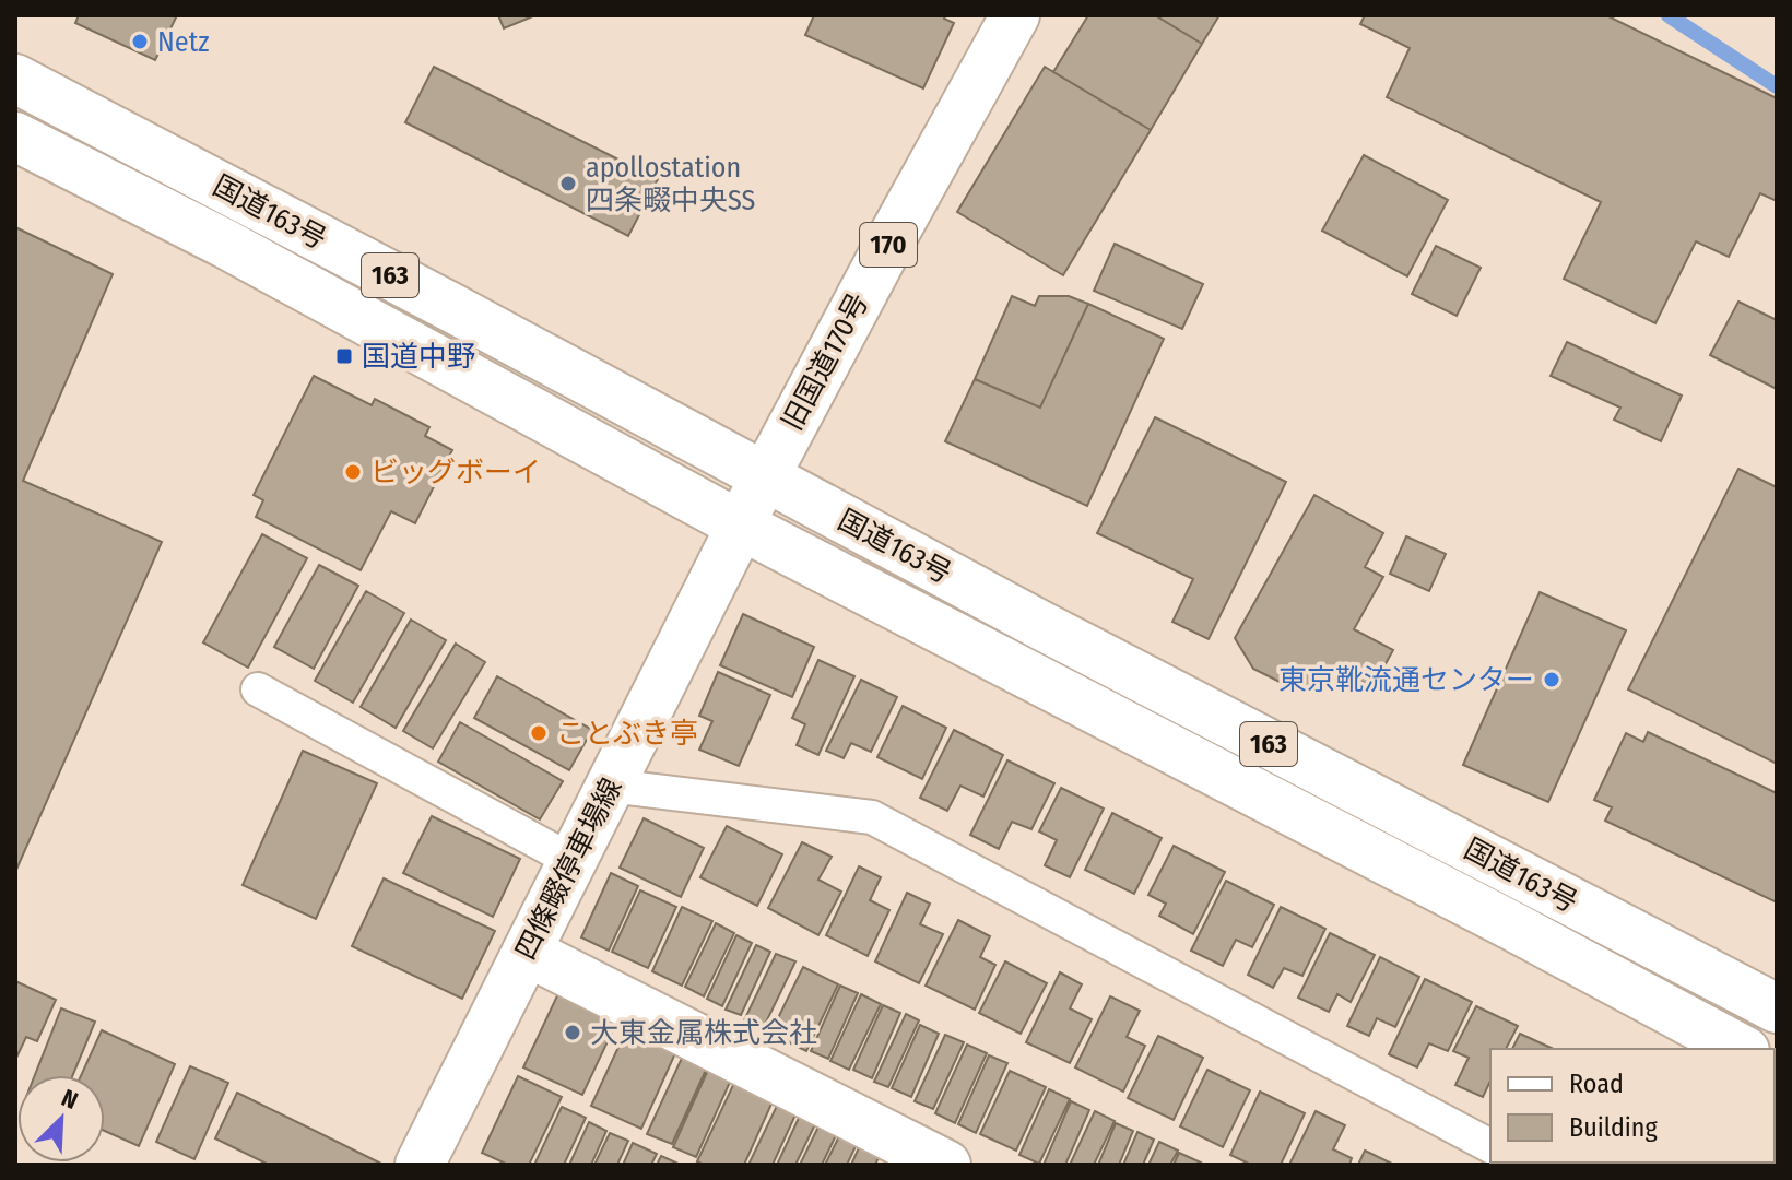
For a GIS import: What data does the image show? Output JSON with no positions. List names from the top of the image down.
{
  "streets": {
    "main road": [
      "国道163号",
      "170",
      "163",
      "旧国道170号",
      "四條畷停車場線"
    ]
  },
  "crossings": [
    ["国道163号", "旧国道170号"],
    ["国道163号", "四條畷停車場線"],
    ["旧国道170号", "四條畷停車場線"]
  ],
  "places": {
    "other": [
      "Netz",
      "apollostation 四条畷中央SS",
      "ビッグボーイ",
      "東京靴流通センター",
      "ことぶき亭",
      "大東金属株式会社"
    ],
    "transit": ["国道中野"]
  },
  "legend": ["Road", "Building"],
  "north": "top right"
}
